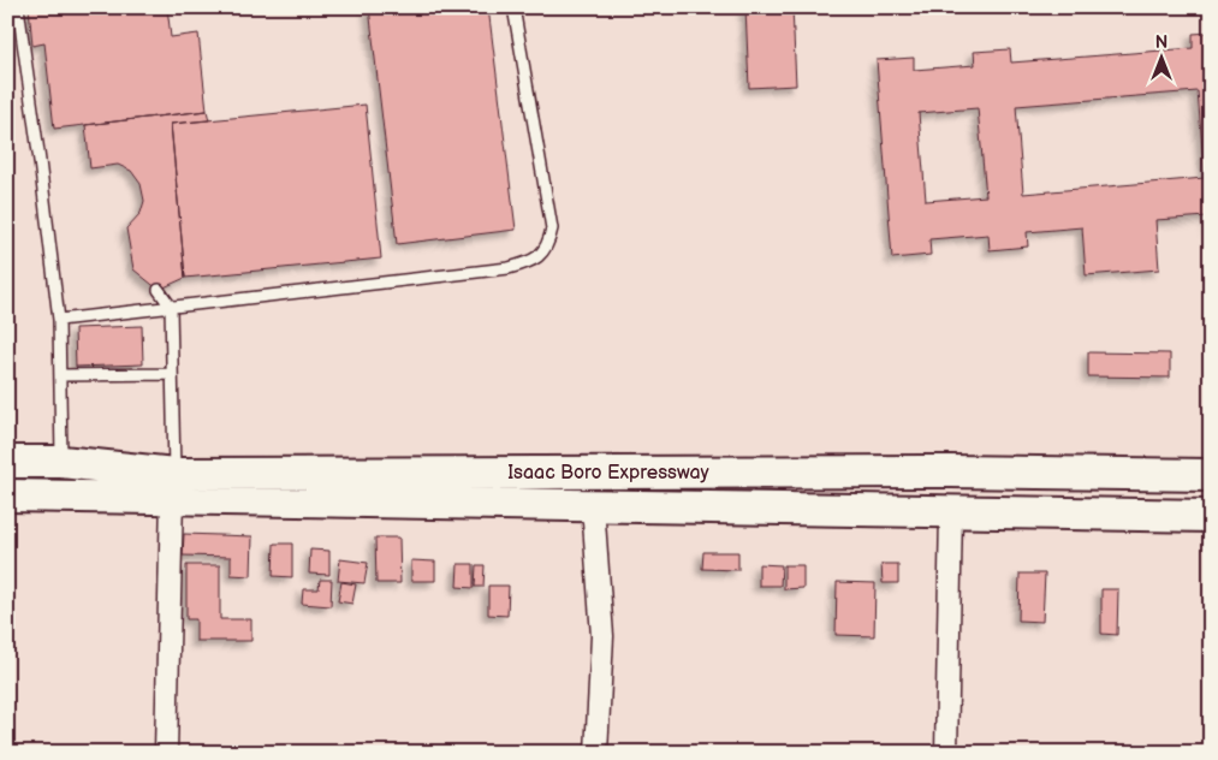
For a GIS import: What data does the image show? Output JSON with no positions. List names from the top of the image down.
{
  "streets": {
    "main road": ["Isaac Boro Expressway"]
  },
  "north": "top"
}
